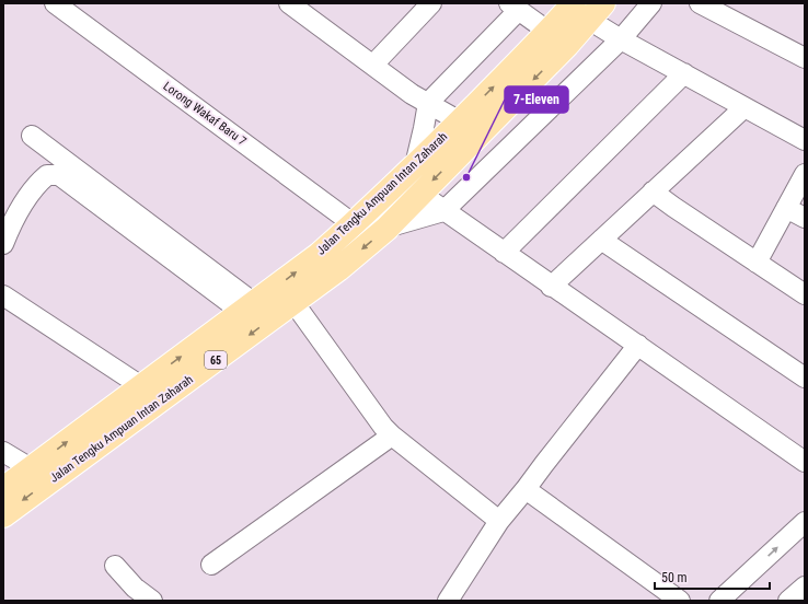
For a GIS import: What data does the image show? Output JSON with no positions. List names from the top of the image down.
{
  "streets": {
    "main road": ["Jalan Tengku Ampuan Intan Zaharah", "65"],
    "street": ["Lorong Wakaf Baru 7"]
  },
  "crossings": [
    ["Lorong Wakaf Baru 7", "Jalan Tengku Ampuan Intan Zaharah"]
  ],
  "places": ["7-Eleven"],
  "scale_bar": "50 m"
}
